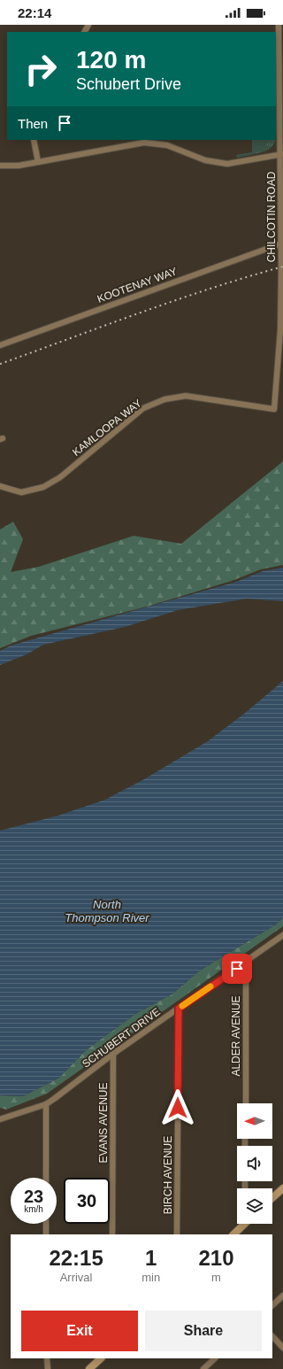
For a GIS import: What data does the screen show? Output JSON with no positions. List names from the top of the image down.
{
  "streets": {
    "street": [
      "CHILCOTIN ROAD",
      "KOOTENAY WAY",
      "KAMLOOPA WAY",
      "ALDER AVENUE",
      "SCHUBERT DRIVE",
      "EVANS AVENUE",
      "BIRCH AVENUE"
    ]
  },
  "crossings": [
    ["CHILCOTIN ROAD", "KOOTENAY WAY"],
    ["CHILCOTIN ROAD", "KAMLOOPA WAY"],
    ["ALDER AVENUE", "SCHUBERT DRIVE"],
    ["SCHUBERT DRIVE", "EVANS AVENUE"],
    ["SCHUBERT DRIVE", "BIRCH AVENUE"]
  ],
  "water": ["North Thompson River"],
  "north": "left",
  "page": {
    "status": "22:14",
    "turn": ["120 m", "Schubert Drive"],
    "then": "Then",
    "speed": "23 km/h",
    "limit": "30",
    "eta": [
      "22:15",
      "Arrival",
      "1",
      "min",
      "210",
      "m"
    ],
    "buttons": ["Exit", "Share"]
  }
}
